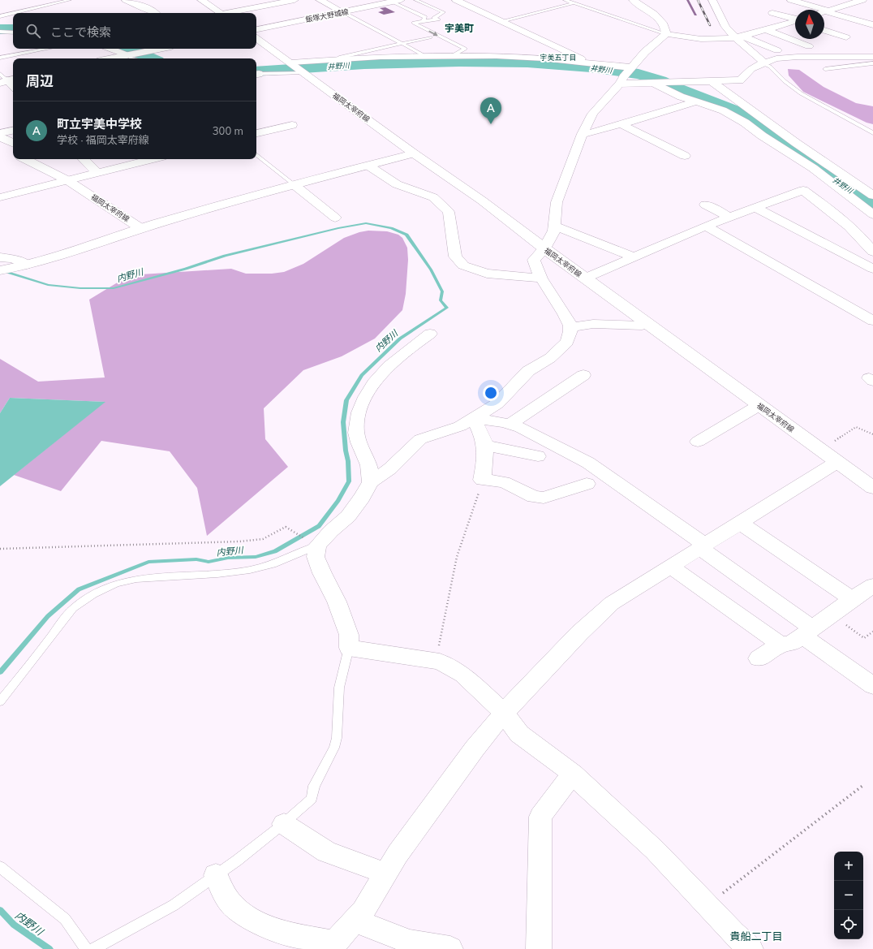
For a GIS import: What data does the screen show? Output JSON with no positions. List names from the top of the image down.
{
  "streets": {
    "main road": ["飯塚大野城線", "福岡太宰府線"]
  },
  "districts": ["宇美町", "宇美五丁目", "貴船二丁目"],
  "water": ["井野川", "内野川"],
  "north": "top",
  "page": {
    "search": "ここで検索",
    "heading": "周辺",
    "pins": "A",
    "list": [
      {
        "mark": "A",
        "name": "町立宇美中学校",
        "note": "学校 · 福岡太宰府線",
        "value": "300 m"
      }
    ],
    "map_buttons": ["+", "−"]
  }
}
